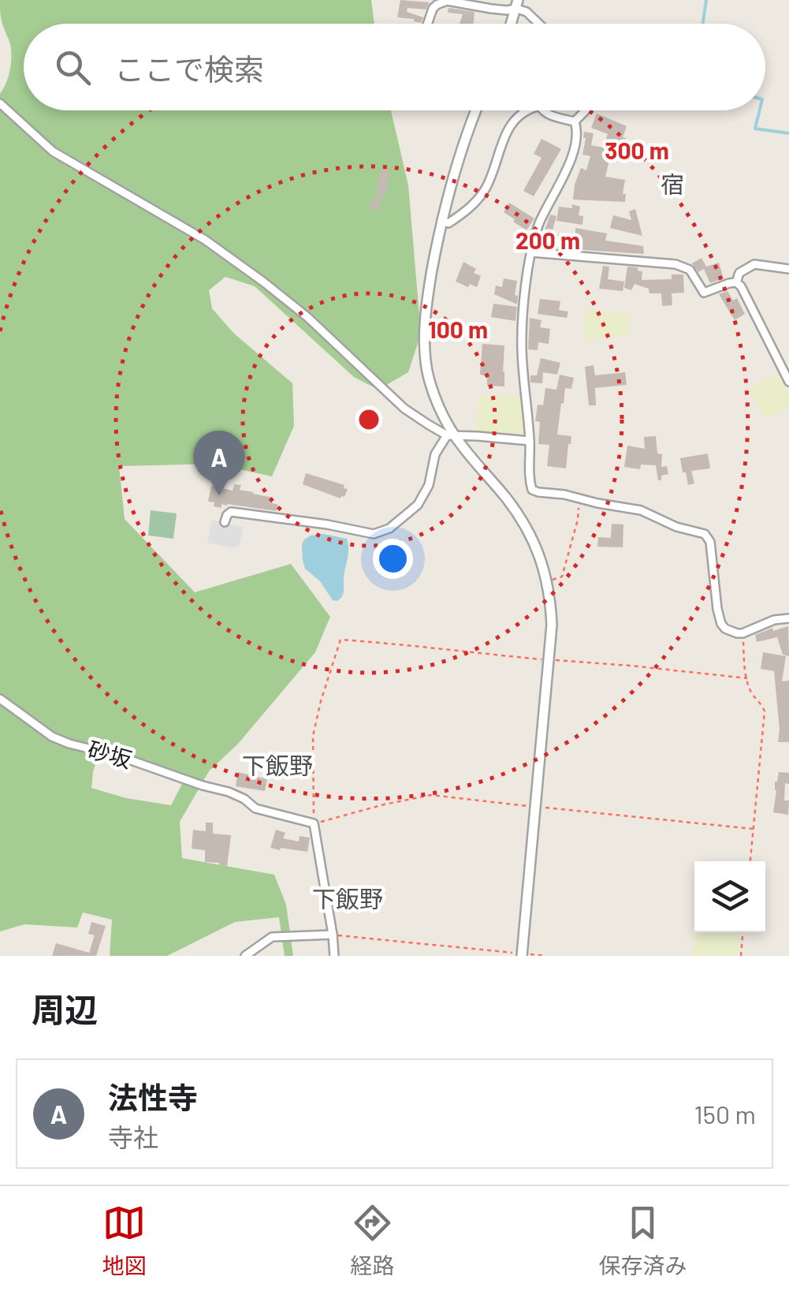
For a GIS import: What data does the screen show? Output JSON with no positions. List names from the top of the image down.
{
  "streets": {
    "street": ["砂坂"]
  },
  "districts": ["宿", "下飯野", "下飯野"],
  "page": {
    "search": "ここで検索",
    "pins": "A",
    "heading": "周辺",
    "list": [
      {
        "mark": "A",
        "name": "法性寺",
        "note": "寺社",
        "value": "150 m"
      }
    ],
    "nav": ["地図", "経路", "保存済み"]
  },
  "rings": ["300 m", "200 m", "100 m"]
}
